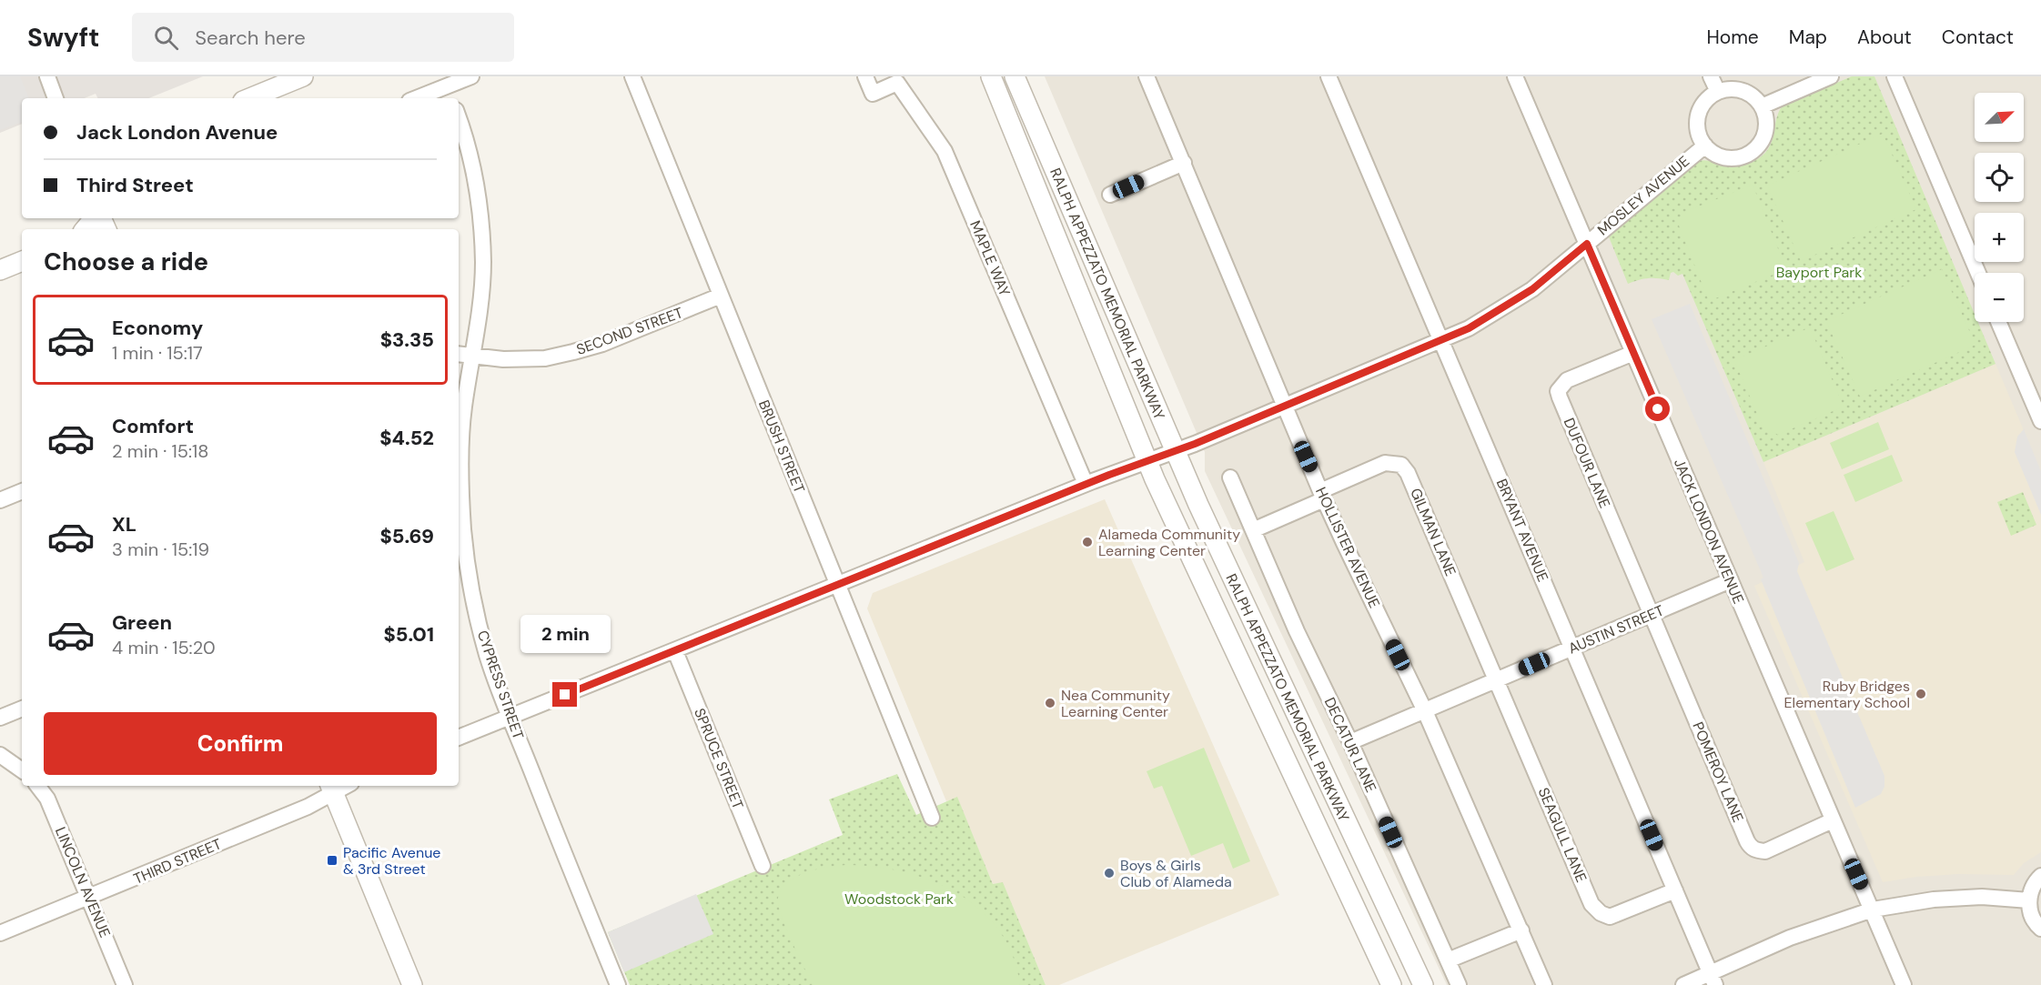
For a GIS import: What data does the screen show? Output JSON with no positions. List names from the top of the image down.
{
  "streets": {
    "street": [
      "MOSLEY AVENUE",
      "MAPLE WAY",
      "RALPH APPEZZATO MEMORIAL PARKWAY",
      "SECOND STREET",
      "BRUSH STREET",
      "DUFOUR LANE",
      "BRYANT AVENUE",
      "JACK LONDON AVENUE",
      "GILMAN LANE",
      "HOLLISTER AVENUE",
      "AUSTIN STREET",
      "CYPRESS STREET",
      "DECATUR LANE",
      "SPRUCE STREET",
      "POMEROY LANE",
      "SEAGULL LANE",
      "THIRD STREET",
      "LINCOLN AVENUE"
    ]
  },
  "crossings": [
    ["MOSLEY AVENUE", "RALPH APPEZZATO MEMORIAL PARKWAY"],
    ["MOSLEY AVENUE", "BRYANT AVENUE"],
    ["MOSLEY AVENUE", "JACK LONDON AVENUE"],
    ["MOSLEY AVENUE", "HOLLISTER AVENUE"],
    ["SECOND STREET", "BRUSH STREET"],
    ["SECOND STREET", "CYPRESS STREET"],
    ["DUFOUR LANE", "JACK LONDON AVENUE"],
    ["DUFOUR LANE", "AUSTIN STREET"],
    ["DUFOUR LANE", "POMEROY LANE"],
    ["BRYANT AVENUE", "AUSTIN STREET"],
    ["BRYANT AVENUE", "SEAGULL LANE"],
    ["JACK LONDON AVENUE", "AUSTIN STREET"],
    ["JACK LONDON AVENUE", "POMEROY LANE"],
    ["GILMAN LANE", "HOLLISTER AVENUE"],
    ["GILMAN LANE", "AUSTIN STREET"],
    ["GILMAN LANE", "SEAGULL LANE"],
    ["HOLLISTER AVENUE", "AUSTIN STREET"],
    ["AUSTIN STREET", "DECATUR LANE"],
    ["AUSTIN STREET", "POMEROY LANE"],
    ["AUSTIN STREET", "SEAGULL LANE"],
    ["THIRD STREET", "LINCOLN AVENUE"]
  ],
  "parks": ["Bayport Park", "Woodstock Park"],
  "places": {
    "other": [
      "Alameda Community Learning Center",
      "Ruby Bridges Elementary School",
      "Nea Community Learning Center",
      "Boys & Girls Club of Alameda"
    ],
    "transit": ["Pacific Avenue & 3rd Street"]
  },
  "north": "top right",
  "page": {
    "header": "Swyft",
    "search": "Search here",
    "nav": [
      "Home",
      "Map",
      "About",
      "Contact"
    ],
    "map_buttons": ["+", "−"],
    "banner": ["Jack London Avenue", "Third Street"],
    "heading": "Choose a ride",
    "list": [
      {
        "name": "Economy",
        "note": "1 min · 15:17",
        "value": "$3.35"
      },
      {
        "name": "Comfort",
        "note": "2 min · 15:18",
        "value": "$4.52"
      },
      {
        "name": "XL",
        "note": "3 min · 15:19",
        "value": "$5.69"
      },
      {
        "name": "Green",
        "note": "4 min · 15:20",
        "value": "$5.01"
      }
    ],
    "bubble": "2 min",
    "buttons": "Confirm"
  }
}
